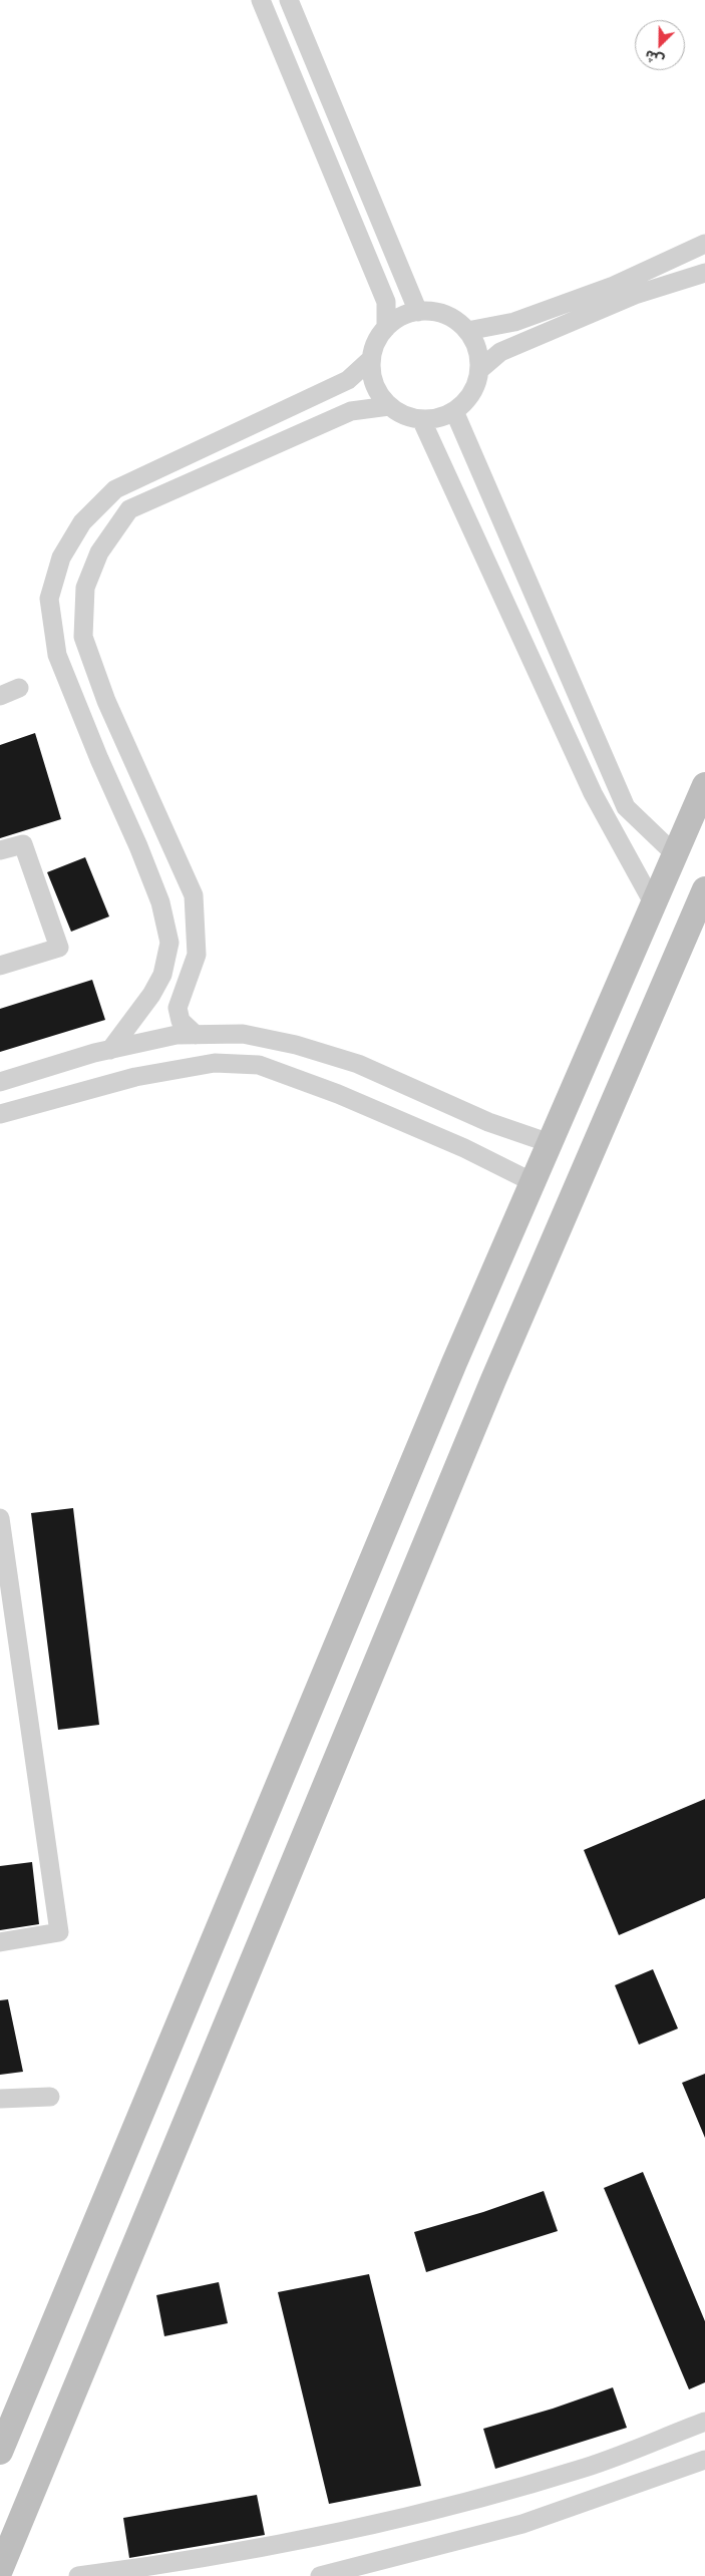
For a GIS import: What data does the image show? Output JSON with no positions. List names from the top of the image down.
{
  "north": "bottom left"
}
